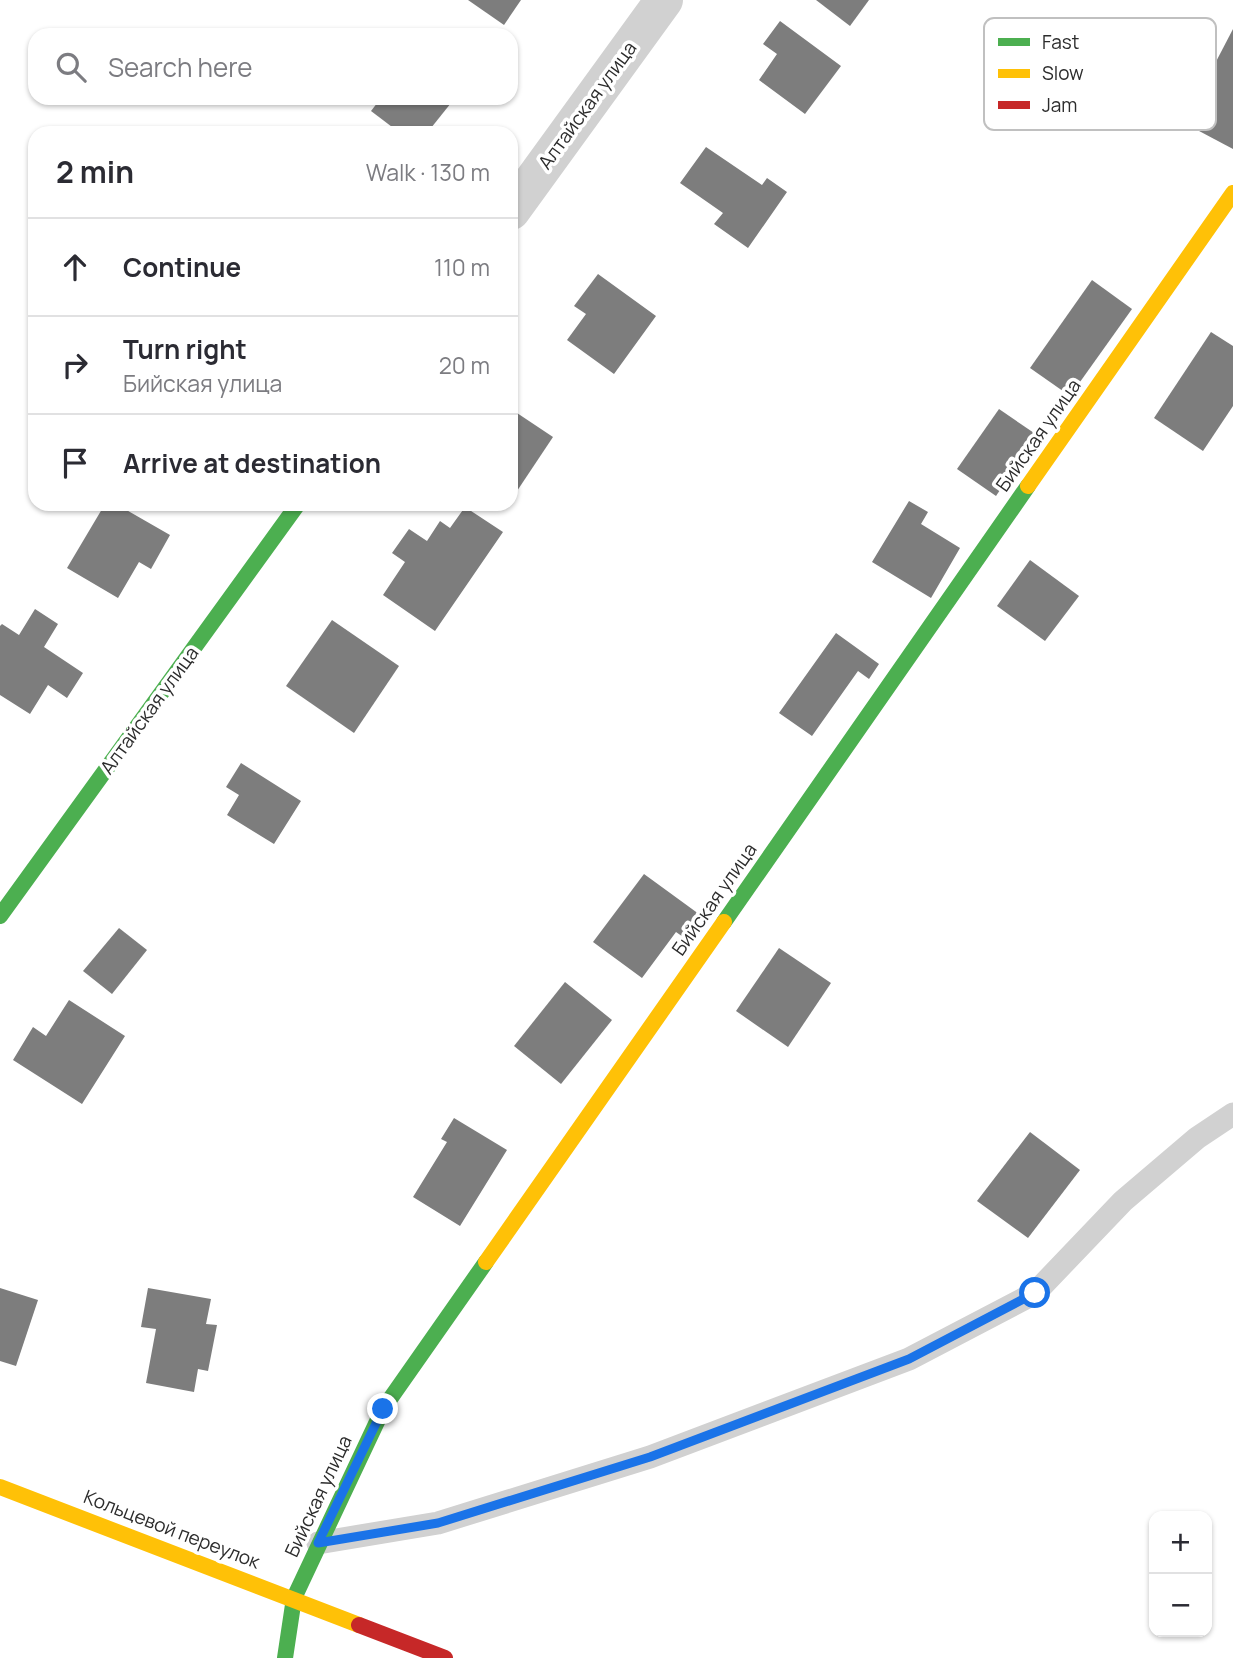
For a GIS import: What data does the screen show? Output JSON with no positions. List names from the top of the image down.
{
  "streets": {
    "street": ["Алтайская улица", "Бийская улица", "Кольцевой переулок"]
  },
  "crossings": [
    ["Бийская улица", "Кольцевой переулок"]
  ],
  "legend": ["Fast", "Slow", "Jam"],
  "page": {
    "search": "Search here",
    "heading": ["2 min", "Walk · 130 m"],
    "list": [
      ["Continue", "110 m"],
      ["Turn right", "Бийская улица", "20 m"],
      "Arrive at destination"
    ],
    "map_buttons": ["+", "−"]
  }
}
